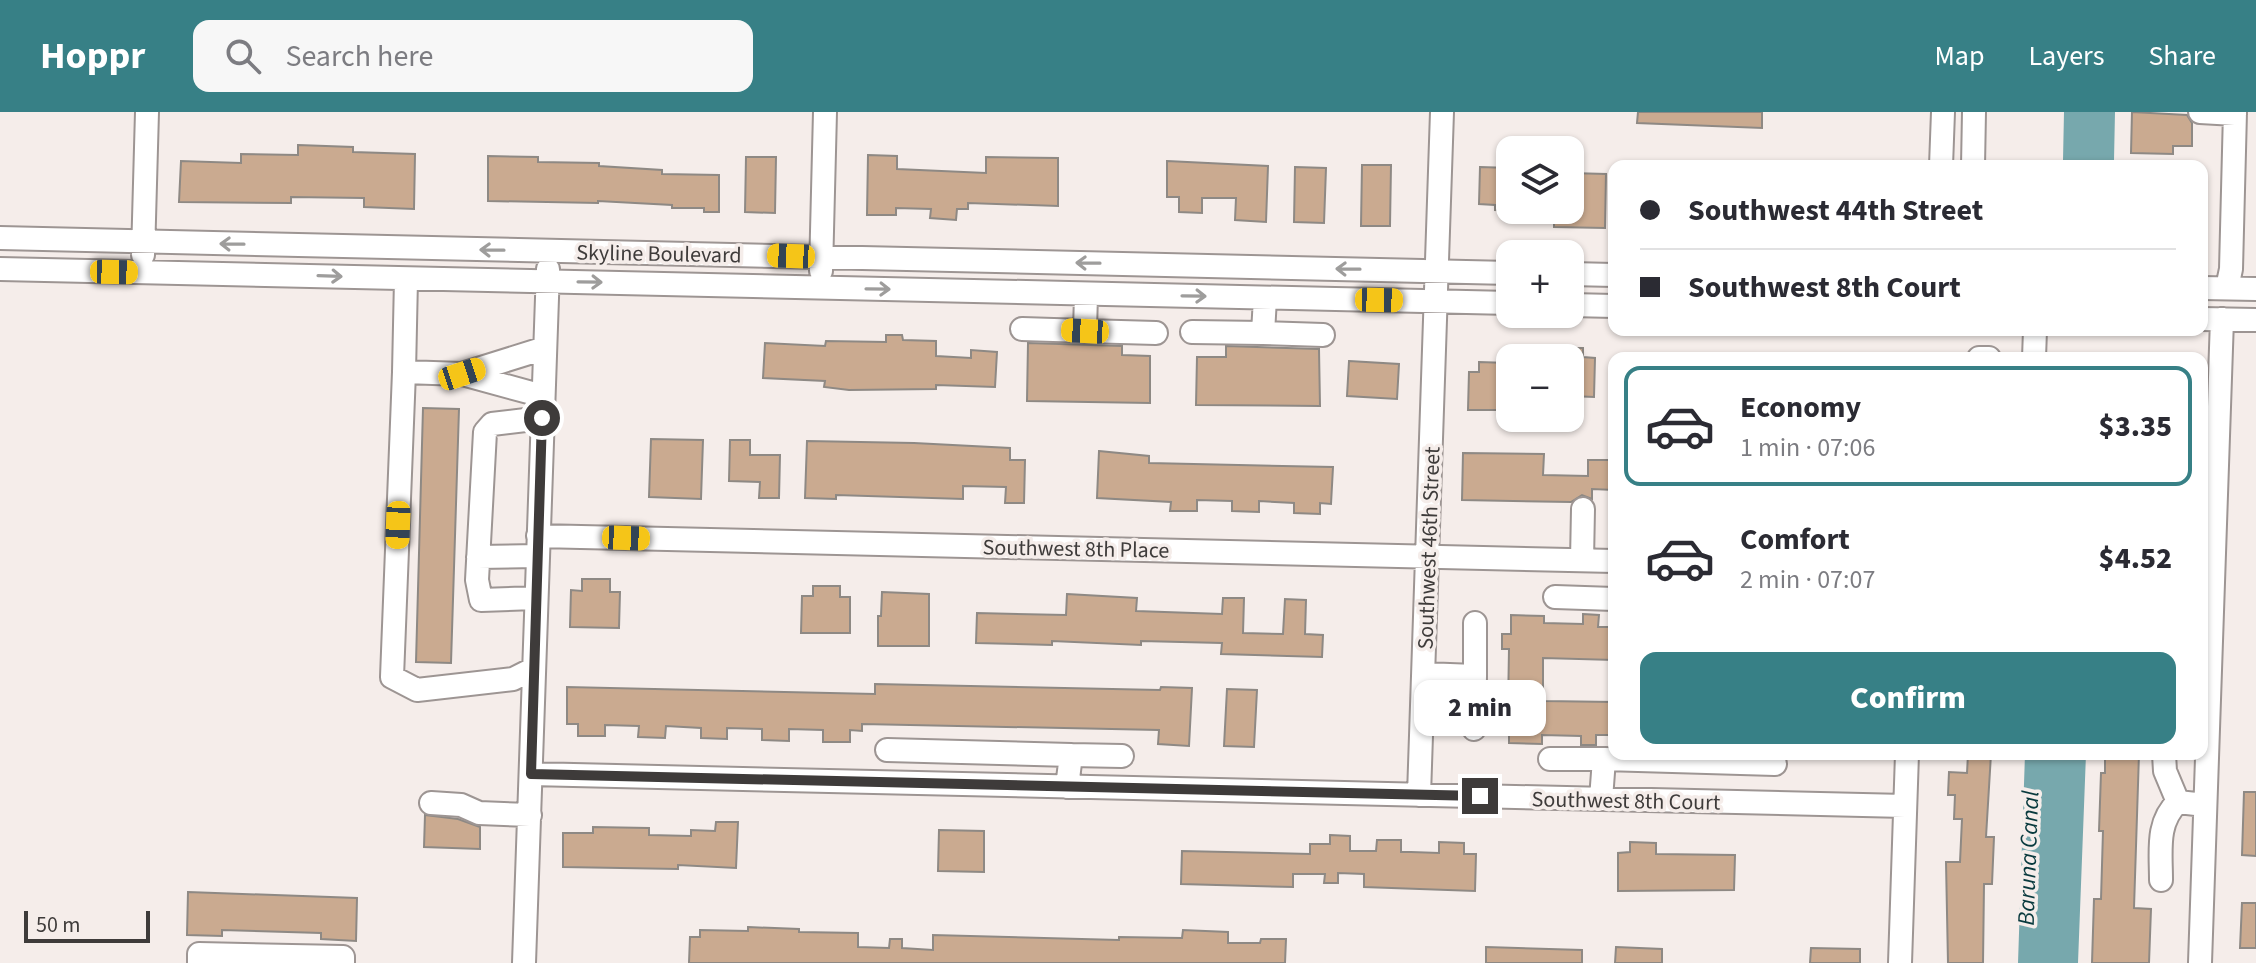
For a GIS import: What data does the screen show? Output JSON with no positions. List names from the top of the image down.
{
  "streets": {
    "street": [
      "Skyline Boulevard",
      "Southwest 8th Place",
      "Southwest 46th Street",
      "Southwest 8th Court"
    ]
  },
  "crossings": [
    ["Skyline Boulevard", "Southwest 46th Street"],
    ["Southwest 8th Place", "Southwest 46th Street"],
    ["Southwest 46th Street", "Southwest 8th Court"]
  ],
  "water": ["Baruna Canal"],
  "scale_bar": "50 m",
  "page": {
    "header": "Hoppr",
    "search": "Search here",
    "nav": ["Map", "Layers", "Share"],
    "map_buttons": ["+", "−"],
    "banner": ["Southwest 44th Street", "Southwest 8th Court"],
    "list": [
      {
        "name": "Economy",
        "note": "1 min · 07:06",
        "value": "$3.35"
      },
      {
        "name": "Comfort",
        "note": "2 min · 07:07",
        "value": "$4.52"
      }
    ],
    "buttons": "Confirm",
    "bubble": "2 min",
    "scale": "50 m"
  }
}
